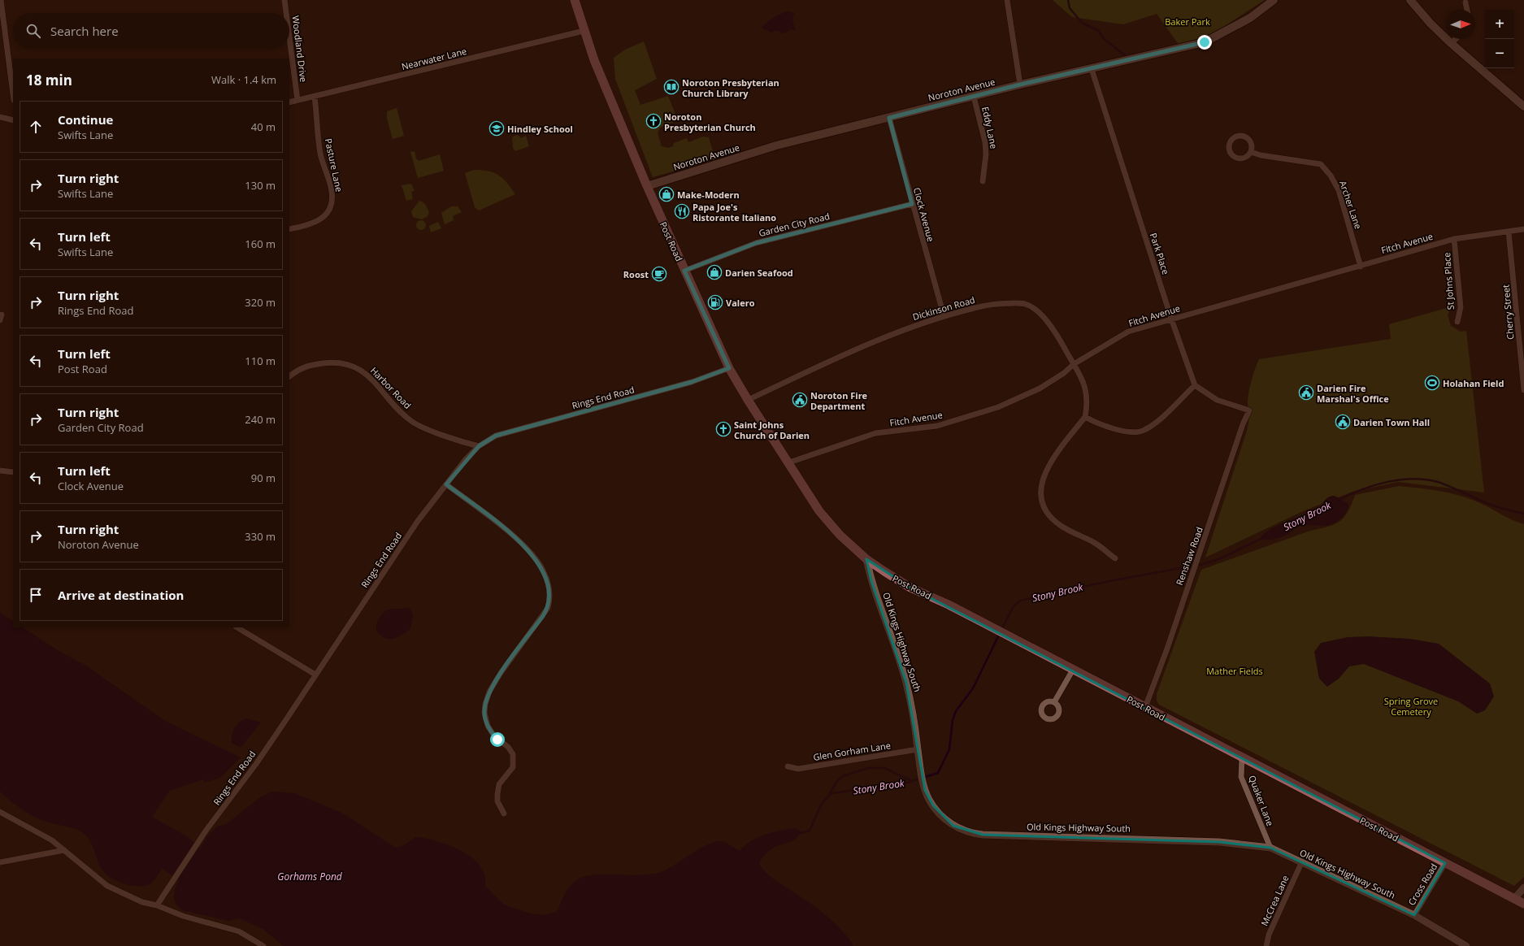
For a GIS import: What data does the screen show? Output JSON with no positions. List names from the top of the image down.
{
  "streets": {
    "main road": ["Noroton Avenue", "Post Road"],
    "street": [
      "Woodland Drive",
      "Nearwater Lane",
      "Eddy Lane",
      "Pasture Lane",
      "Archer Lane",
      "Clock Avenue",
      "Garden City Road",
      "Fitch Avenue",
      "Park Place",
      "St Johns Place",
      "Dickinson Road",
      "Cherry Street",
      "Harbor Road",
      "Rings End Road",
      "Renshaw Road",
      "Old Kings Highway South",
      "Glen Gorham Lane",
      "Quaker Lane",
      "Cross Road",
      "McCrea Lane"
    ]
  },
  "crossings": [
    ["Woodland Drive", "Nearwater Lane"],
    ["Nearwater Lane", "Pasture Lane"],
    ["Nearwater Lane", "Post Road"],
    ["Noroton Avenue", "Eddy Lane"],
    ["Noroton Avenue", "Clock Avenue"],
    ["Noroton Avenue", "Post Road"],
    ["Noroton Avenue", "Park Place"],
    ["Archer Lane", "Fitch Avenue"],
    ["Clock Avenue", "Garden City Road"],
    ["Clock Avenue", "Dickinson Road"],
    ["Garden City Road", "Post Road"],
    ["Post Road", "Fitch Avenue"],
    ["Post Road", "Dickinson Road"],
    ["Post Road", "Rings End Road"],
    ["Post Road", "Renshaw Road"],
    ["Post Road", "Old Kings Highway South"],
    ["Post Road", "Quaker Lane"],
    ["Post Road", "Cross Road"],
    ["Fitch Avenue", "Park Place"],
    ["Fitch Avenue", "St Johns Place"],
    ["Fitch Avenue", "Dickinson Road"],
    ["Fitch Avenue", "Cherry Street"],
    ["Park Place", "Renshaw Road"],
    ["Harbor Road", "Rings End Road"],
    ["Old Kings Highway South", "Glen Gorham Lane"],
    ["Old Kings Highway South", "Quaker Lane"],
    ["Old Kings Highway South", "Cross Road"],
    ["Old Kings Highway South", "McCrea Lane"]
  ],
  "water": ["Stony Brook", "Gorhams Pond"],
  "parks": ["Baker Park", "Mather Fields", "Spring Grove Cemetery"],
  "places": {
    "library": ["Noroton Presbyterian Church Library"],
    "church": ["Noroton Presbyterian Church", "Saint Johns Church of Darien"],
    "school or university": ["Hindley School"],
    "shop": ["Make-Modern", "Darien Seafood"],
    "restaurant": ["Papa Joe's Ristorante Italiano"],
    "cafe": ["Roost"],
    "fuel station": ["Valero"],
    "sports": ["Holahan Field"],
    "public building": ["Darien Fire Marshal's Office", "Noroton Fire Department", "Darien Town Hall"]
  },
  "north": "right",
  "page": {
    "map_buttons": ["+", "−"],
    "search": "Search here",
    "heading": ["18 min", "Walk · 1.4 km"],
    "list": [
      ["Continue", "Swifts Lane", "40 m"],
      ["Turn right", "Swifts Lane", "130 m"],
      ["Turn left", "Swifts Lane", "160 m"],
      ["Turn right", "Rings End Road", "320 m"],
      ["Turn left", "Post Road", "110 m"],
      ["Turn right", "Garden City Road", "240 m"],
      ["Turn left", "Clock Avenue", "90 m"],
      ["Turn right", "Noroton Avenue", "330 m"],
      "Arrive at destination"
    ]
  }
}
